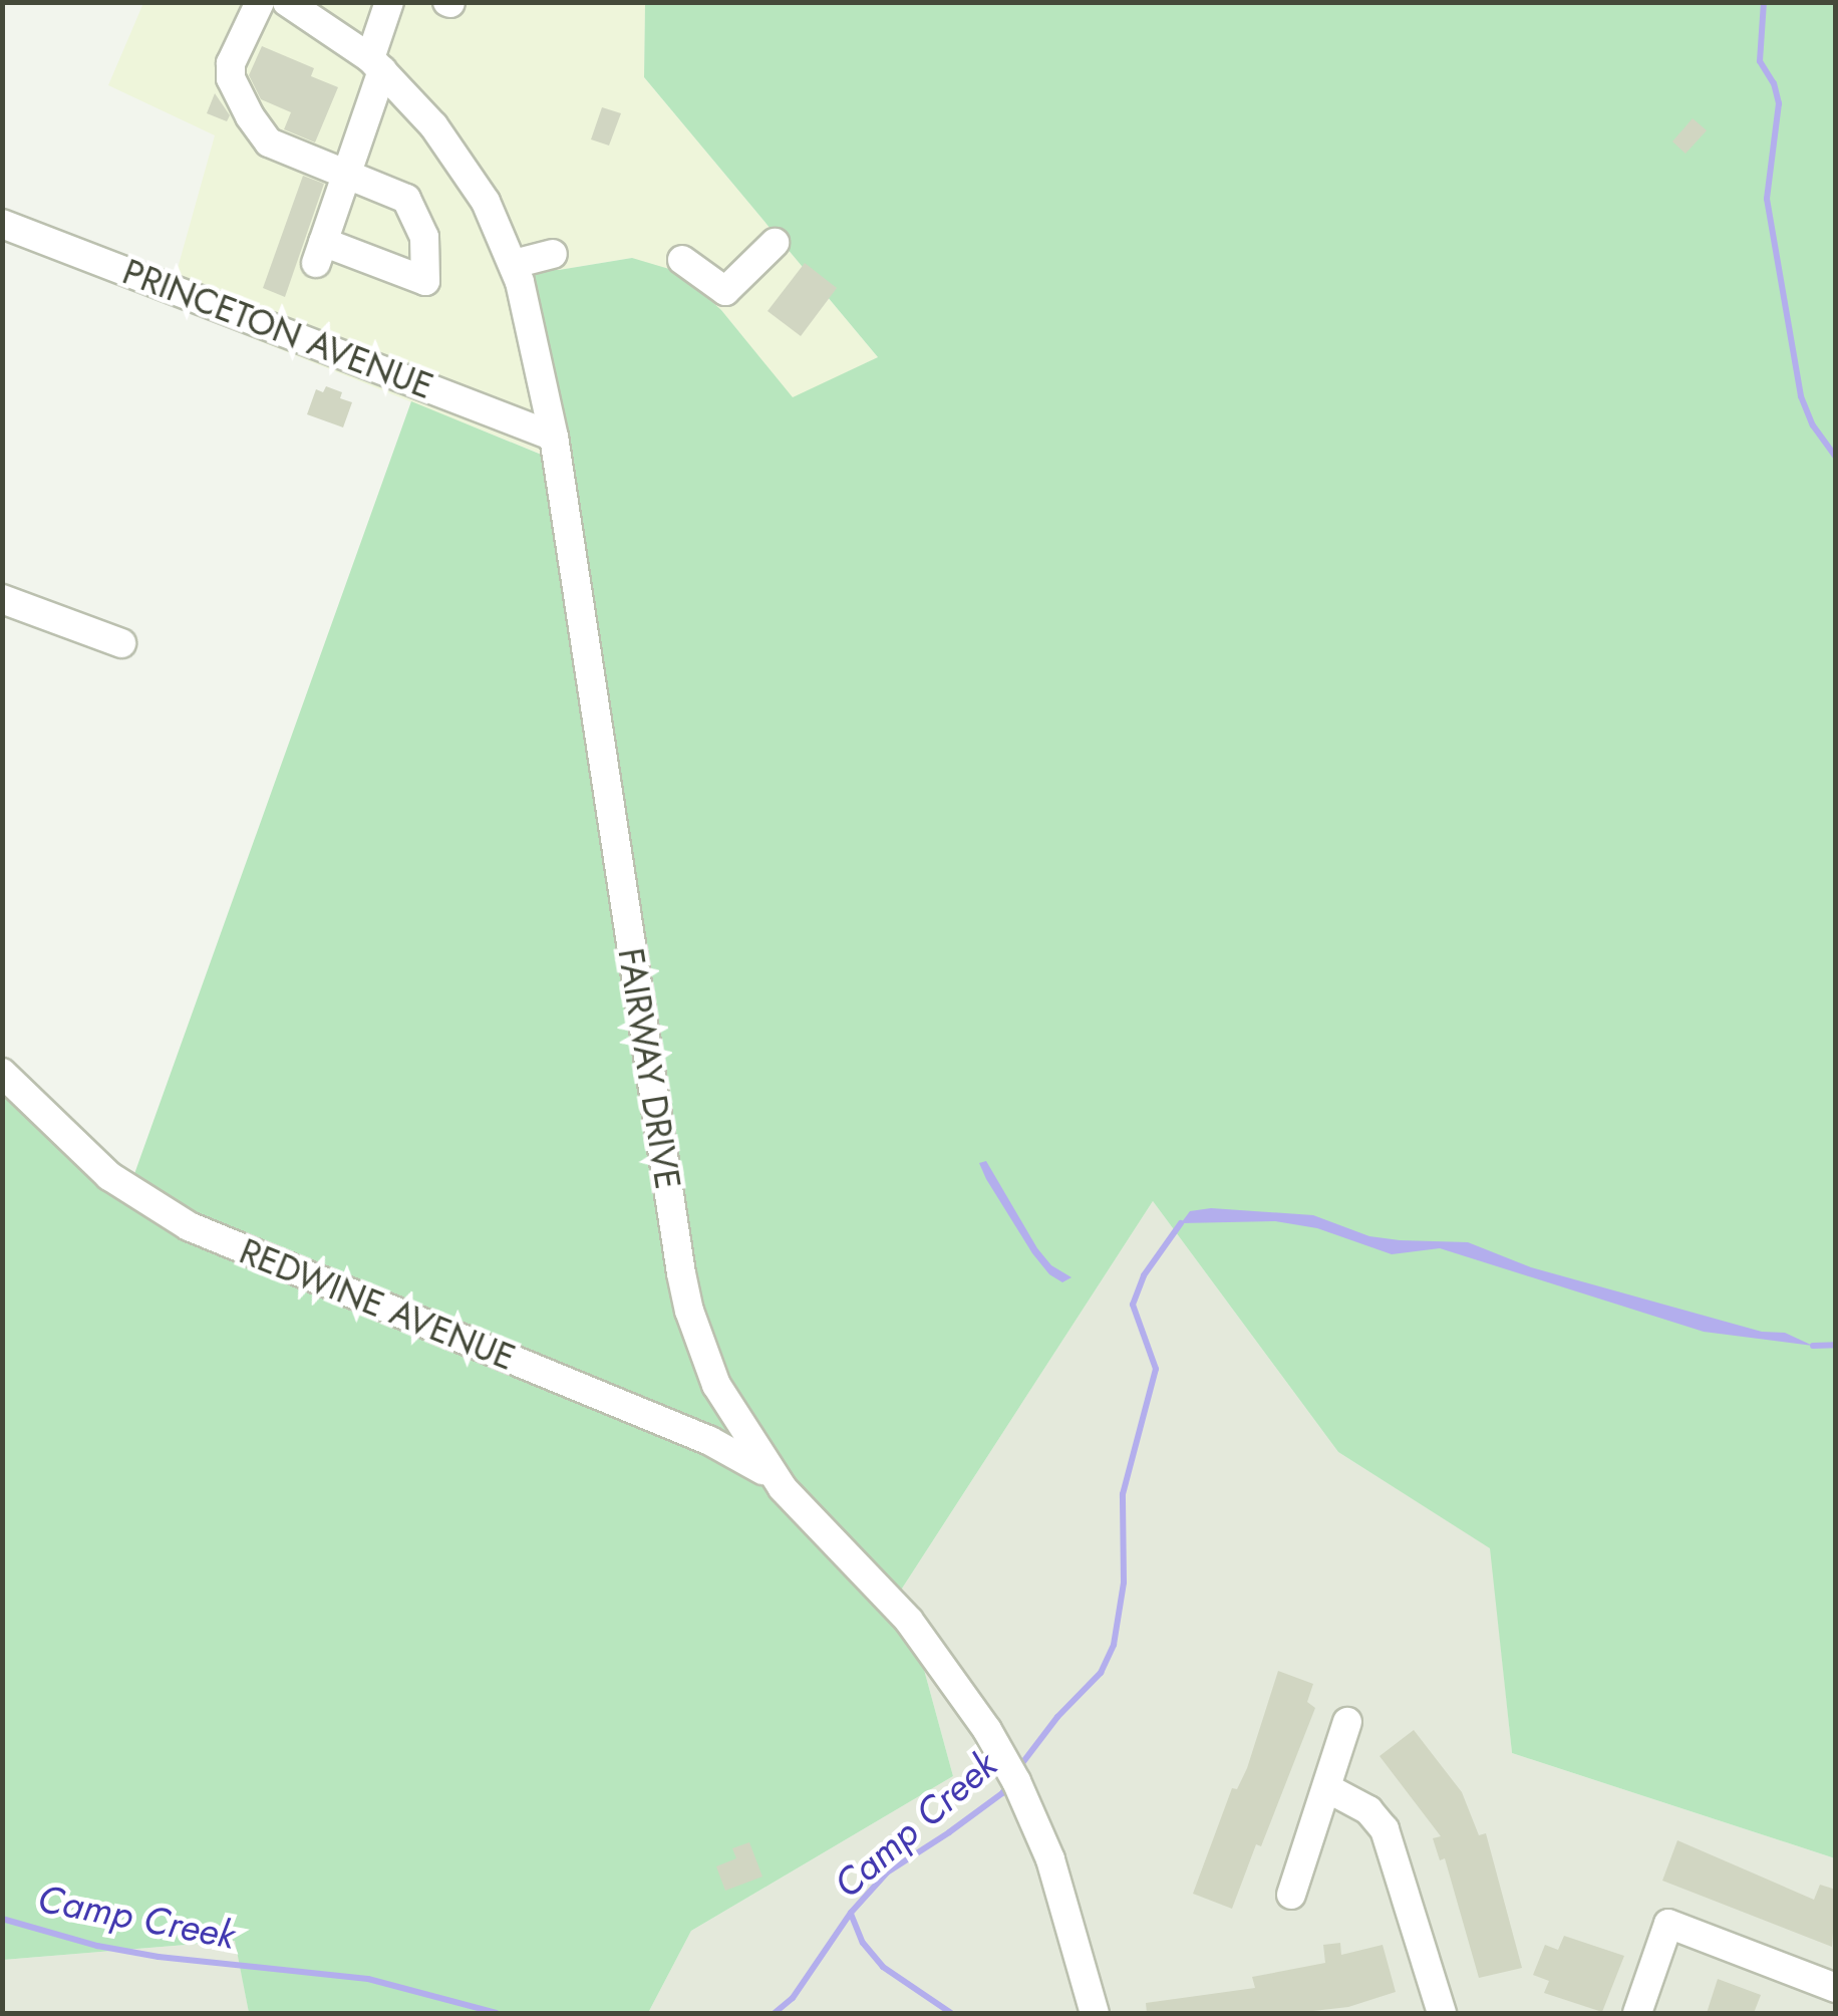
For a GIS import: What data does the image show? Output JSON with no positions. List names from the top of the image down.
{
  "streets": {
    "street": ["PRINCETON AVENUE", "FAIRWAY DRIVE", "REDWINE AVENUE"]
  },
  "crossings": [
    ["PRINCETON AVENUE", "FAIRWAY DRIVE"],
    ["FAIRWAY DRIVE", "REDWINE AVENUE"]
  ],
  "water": ["Camp Creek"]
}
